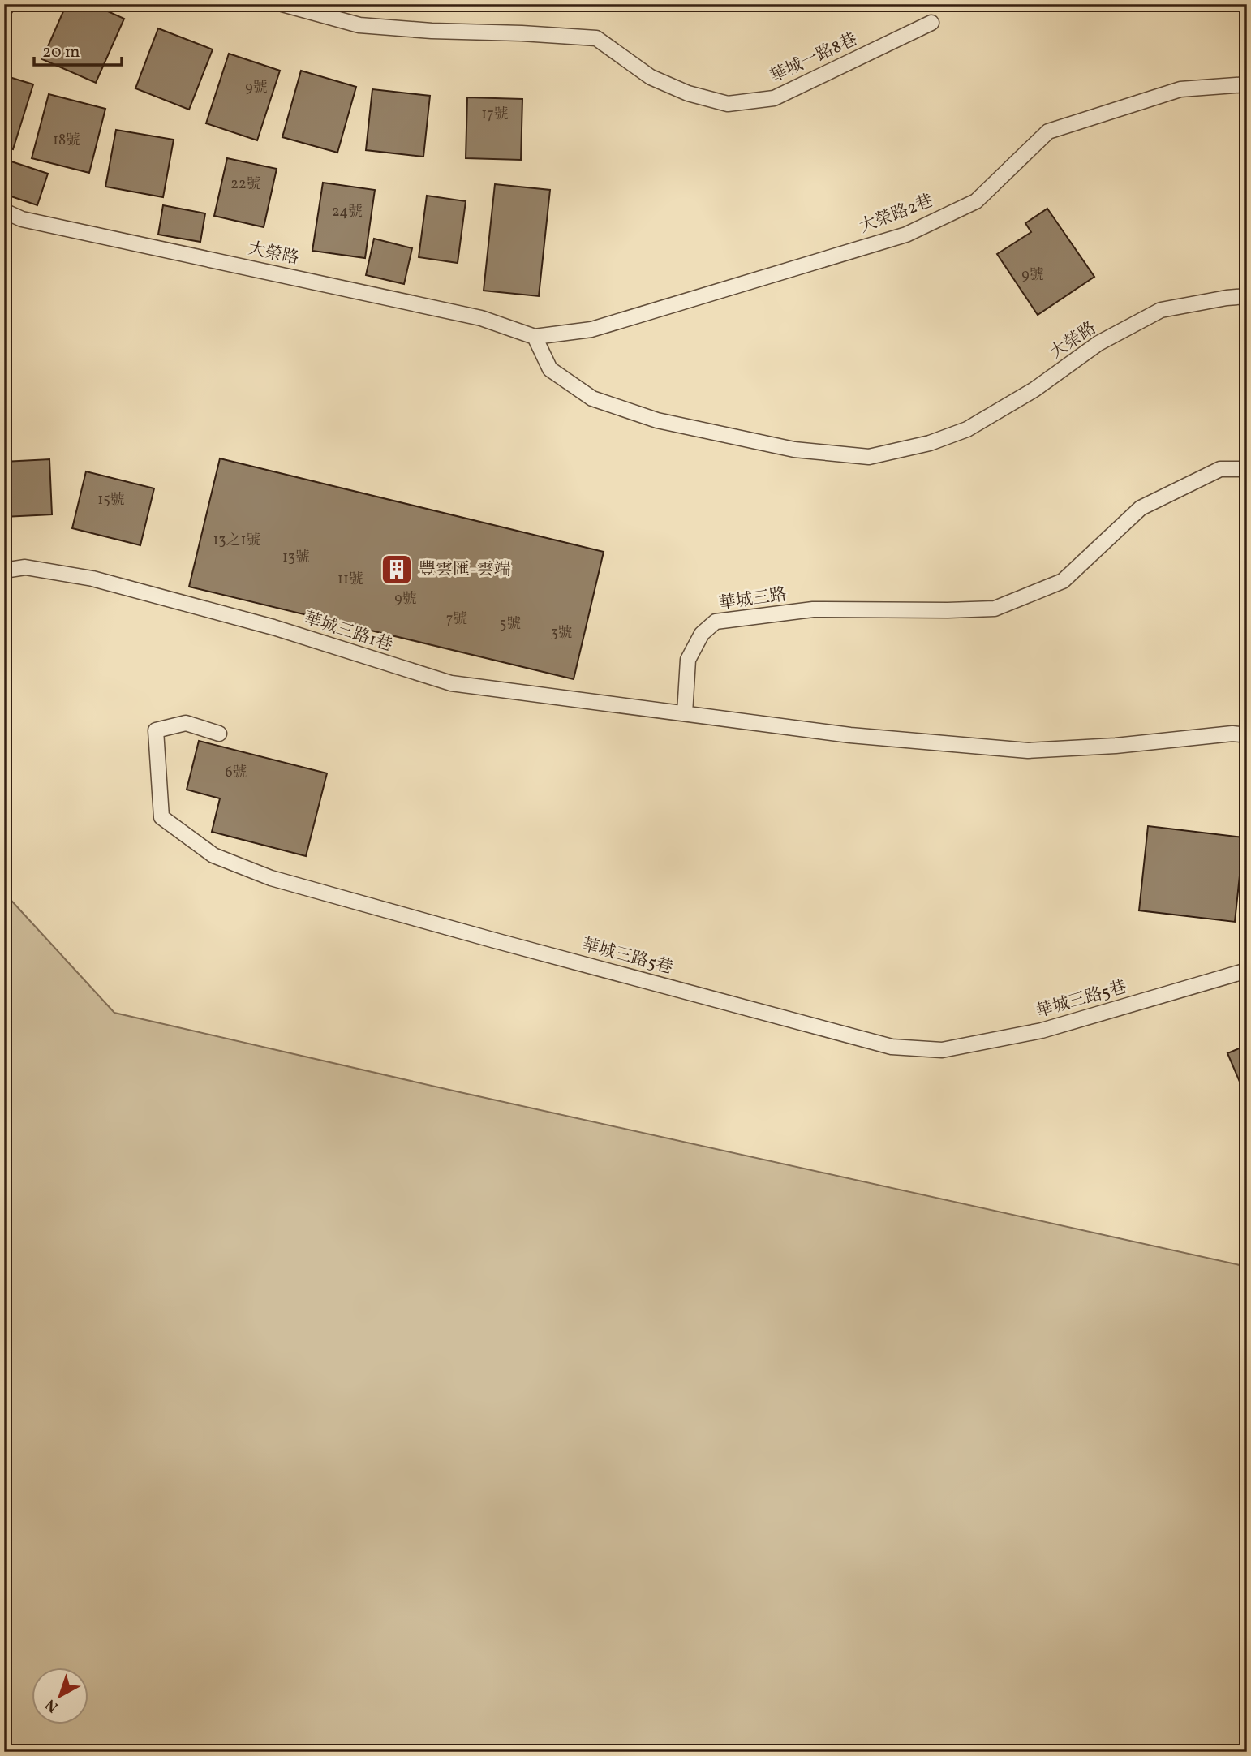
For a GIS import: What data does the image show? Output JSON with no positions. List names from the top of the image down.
{
  "streets": {
    "lane": [
      "華城一路8巷",
      "大榮路2巷",
      "大榮路",
      "華城三路",
      "華城三路1巷",
      "華城三路5巷"
    ]
  },
  "crossings": [
    ["大榮路2巷", "大榮路"],
    ["華城三路", "華城三路1巷"]
  ],
  "places": {
    "building": ["豐雲匯-雲端"]
  },
  "house_numbers": [
    "9號",
    "17號",
    "18號",
    "22號",
    "24號",
    "9號",
    "15號",
    "13之1號",
    "13號",
    "11號",
    "9號",
    "7號",
    "5號",
    "3號",
    "6號"
  ],
  "scale_bar": "20 m",
  "north": "bottom left"
}
